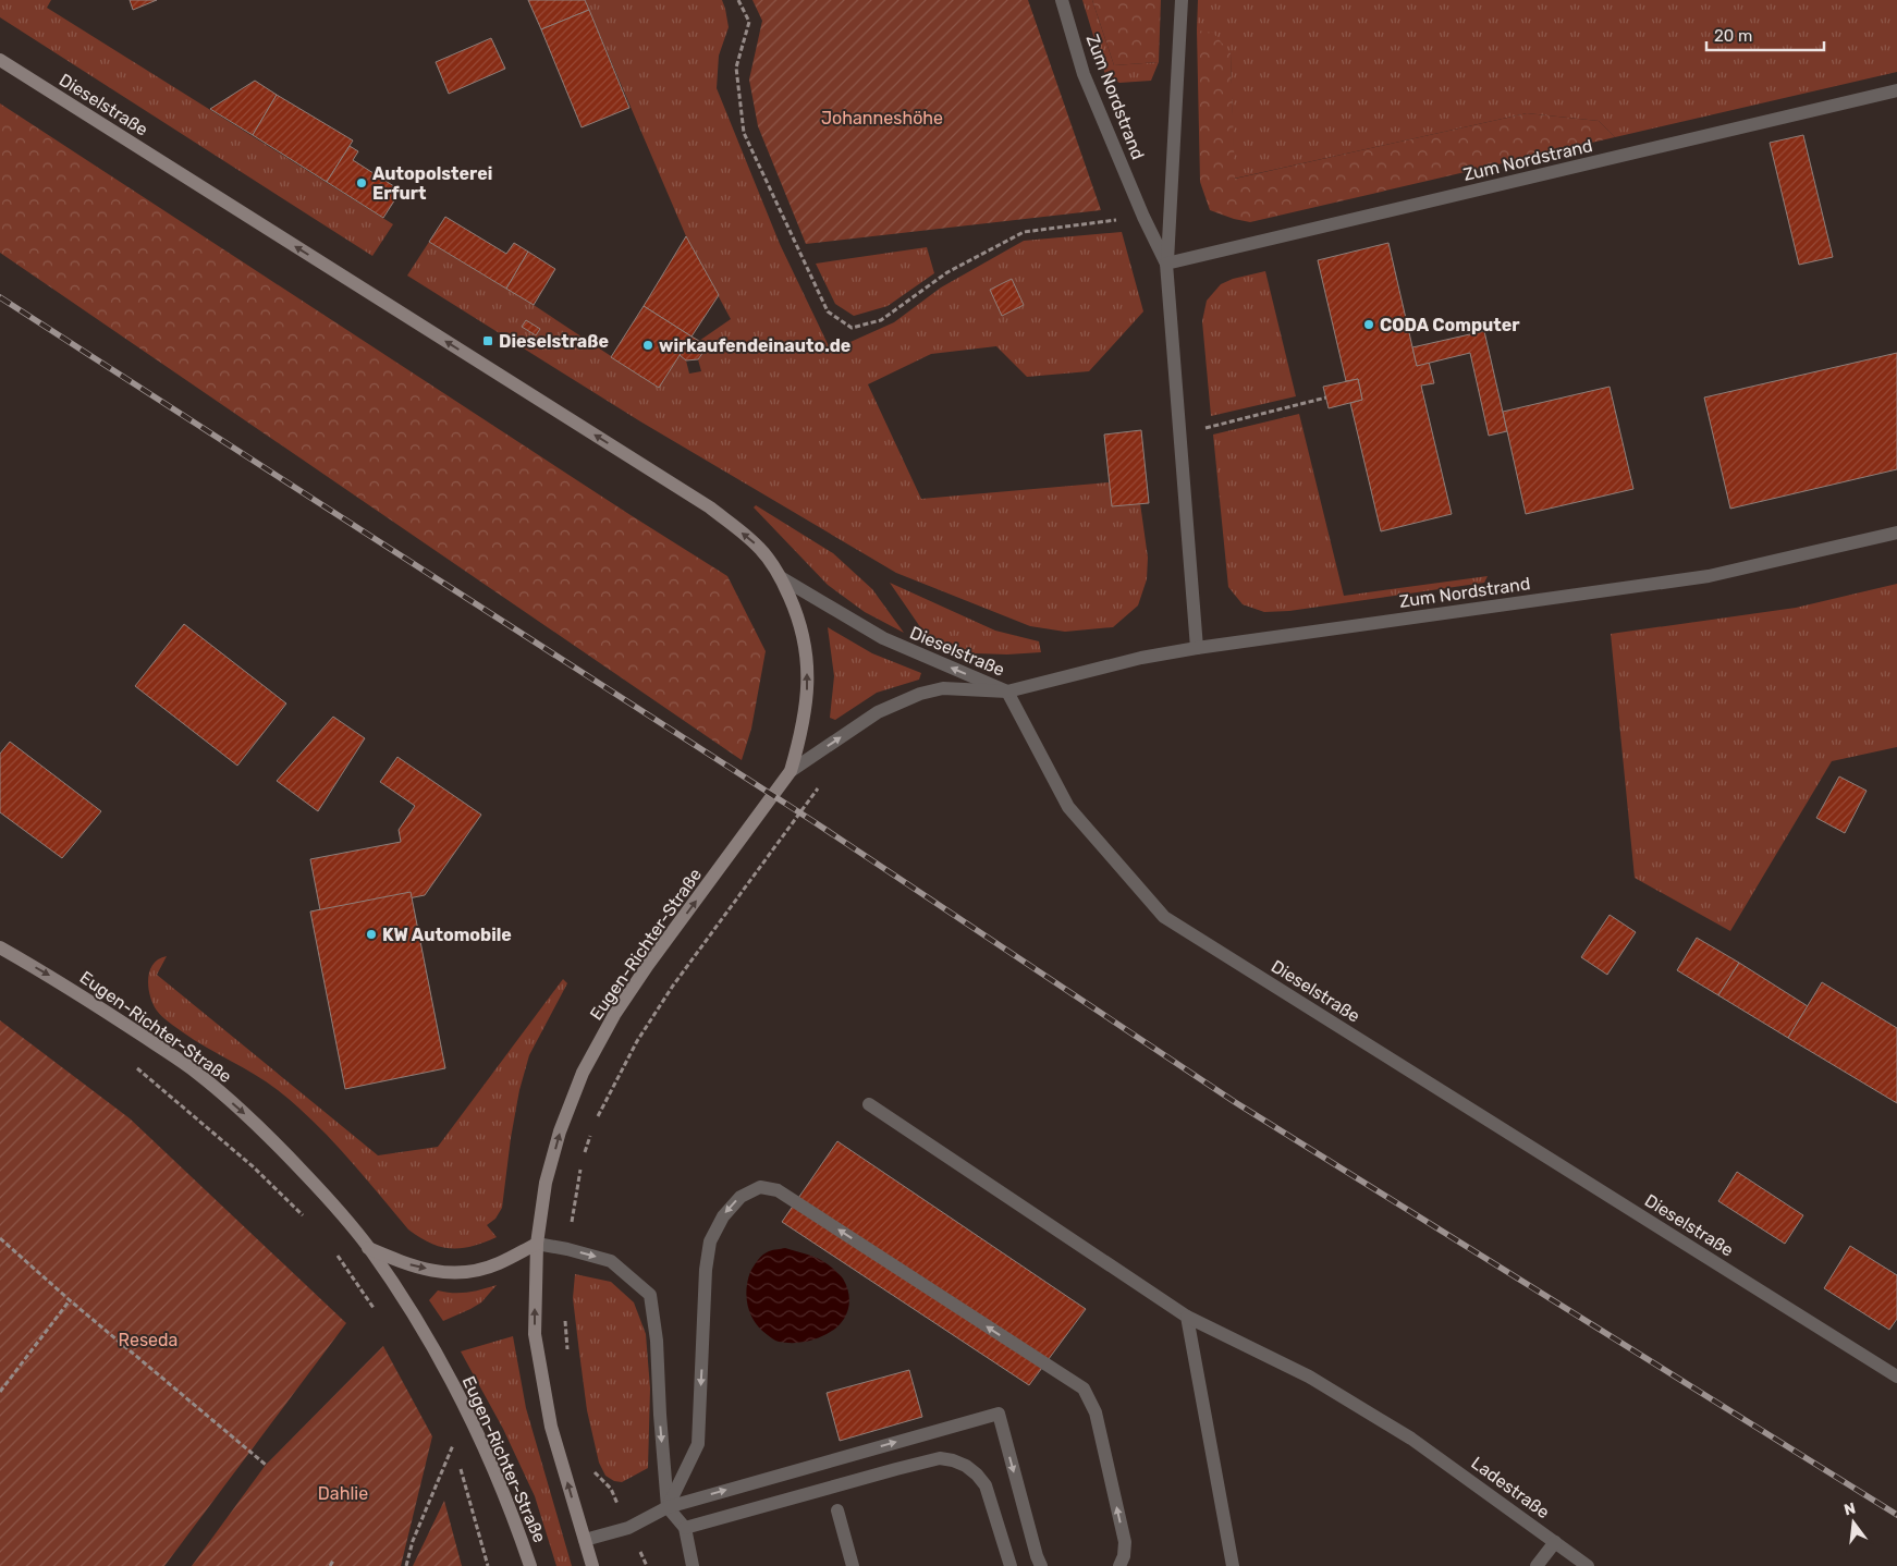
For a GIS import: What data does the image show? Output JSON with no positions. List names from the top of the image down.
{
  "streets": {
    "main road": ["Dieselstraße", "Eugen-Richter-Straße"],
    "street": ["Zum Nordstrand", "Ladestraße"]
  },
  "crossings": [
    ["Zum Nordstrand", "Dieselstraße"],
    ["Zum Nordstrand", "Eugen-Richter-Straße"],
    ["Dieselstraße", "Eugen-Richter-Straße"]
  ],
  "one_way": ["Dieselstraße"],
  "parks": ["Johanneshöhe", "Reseda", "Dahlie"],
  "places": {
    "other": [
      "Autopolsterei Erfurt",
      "CODA Computer",
      "wirkaufendeinauto.de",
      "KW Automobile"
    ],
    "transit": ["Dieselstraße"]
  },
  "scale_bar": "20 m",
  "north": "top"
}
